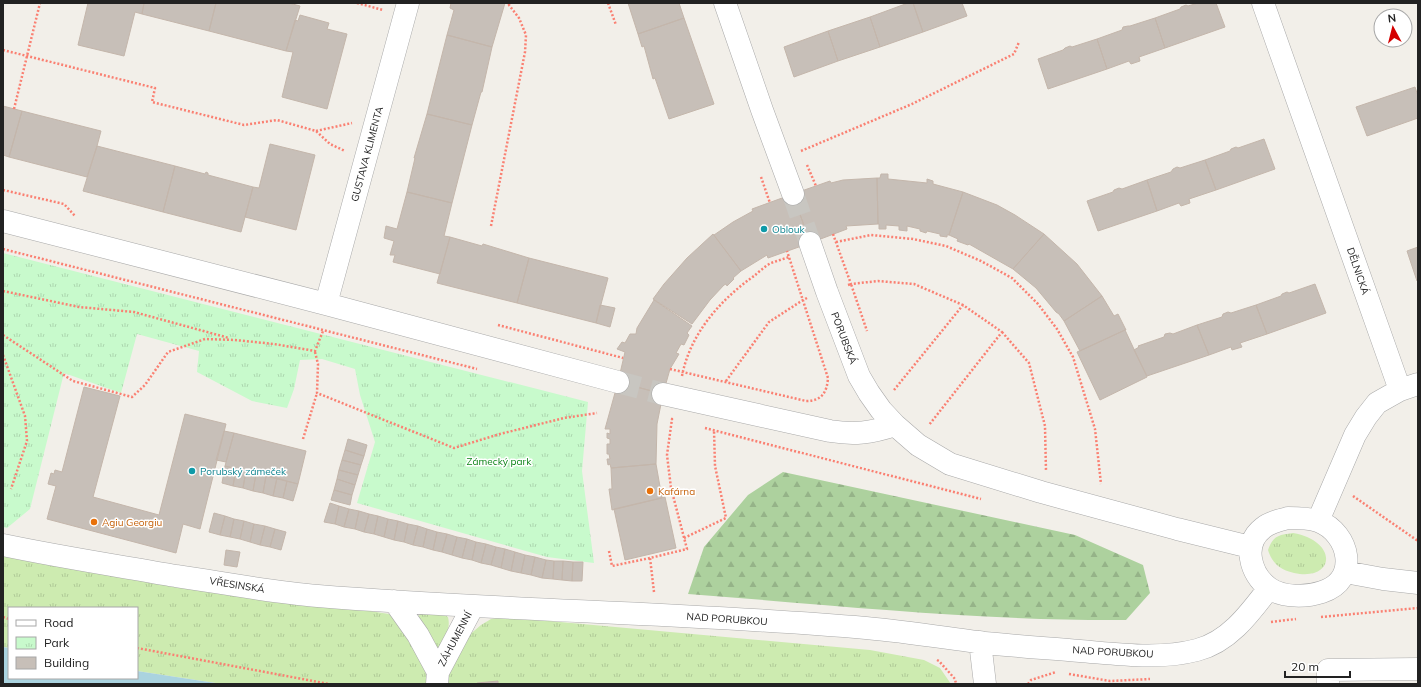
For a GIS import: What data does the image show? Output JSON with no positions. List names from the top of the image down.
{
  "streets": {
    "street": [
      "GUSTAVA KLIMENTA",
      "DĚLNICKÁ",
      "PORUBSKÁ",
      "VŘESINSKÁ",
      "NAD PORUBKOU",
      "ZÁHUMENNÍ"
    ]
  },
  "crossings": [
    ["DĚLNICKÁ", "PORUBSKÁ"],
    ["DĚLNICKÁ", "NAD PORUBKOU"],
    ["PORUBSKÁ", "NAD PORUBKOU"],
    ["VŘESINSKÁ", "NAD PORUBKOU"],
    ["VŘESINSKÁ", "ZÁHUMENNÍ"],
    ["NAD PORUBKOU", "ZÁHUMENNÍ"]
  ],
  "parks": ["Zámecký park"],
  "places": [
    "Oblouk",
    "Porubský zámeček",
    "Kafárna",
    "Agiu Georgiu"
  ],
  "legend": ["Road", "Park", "Building"],
  "scale_bar": "20 m",
  "north": "top"
}
